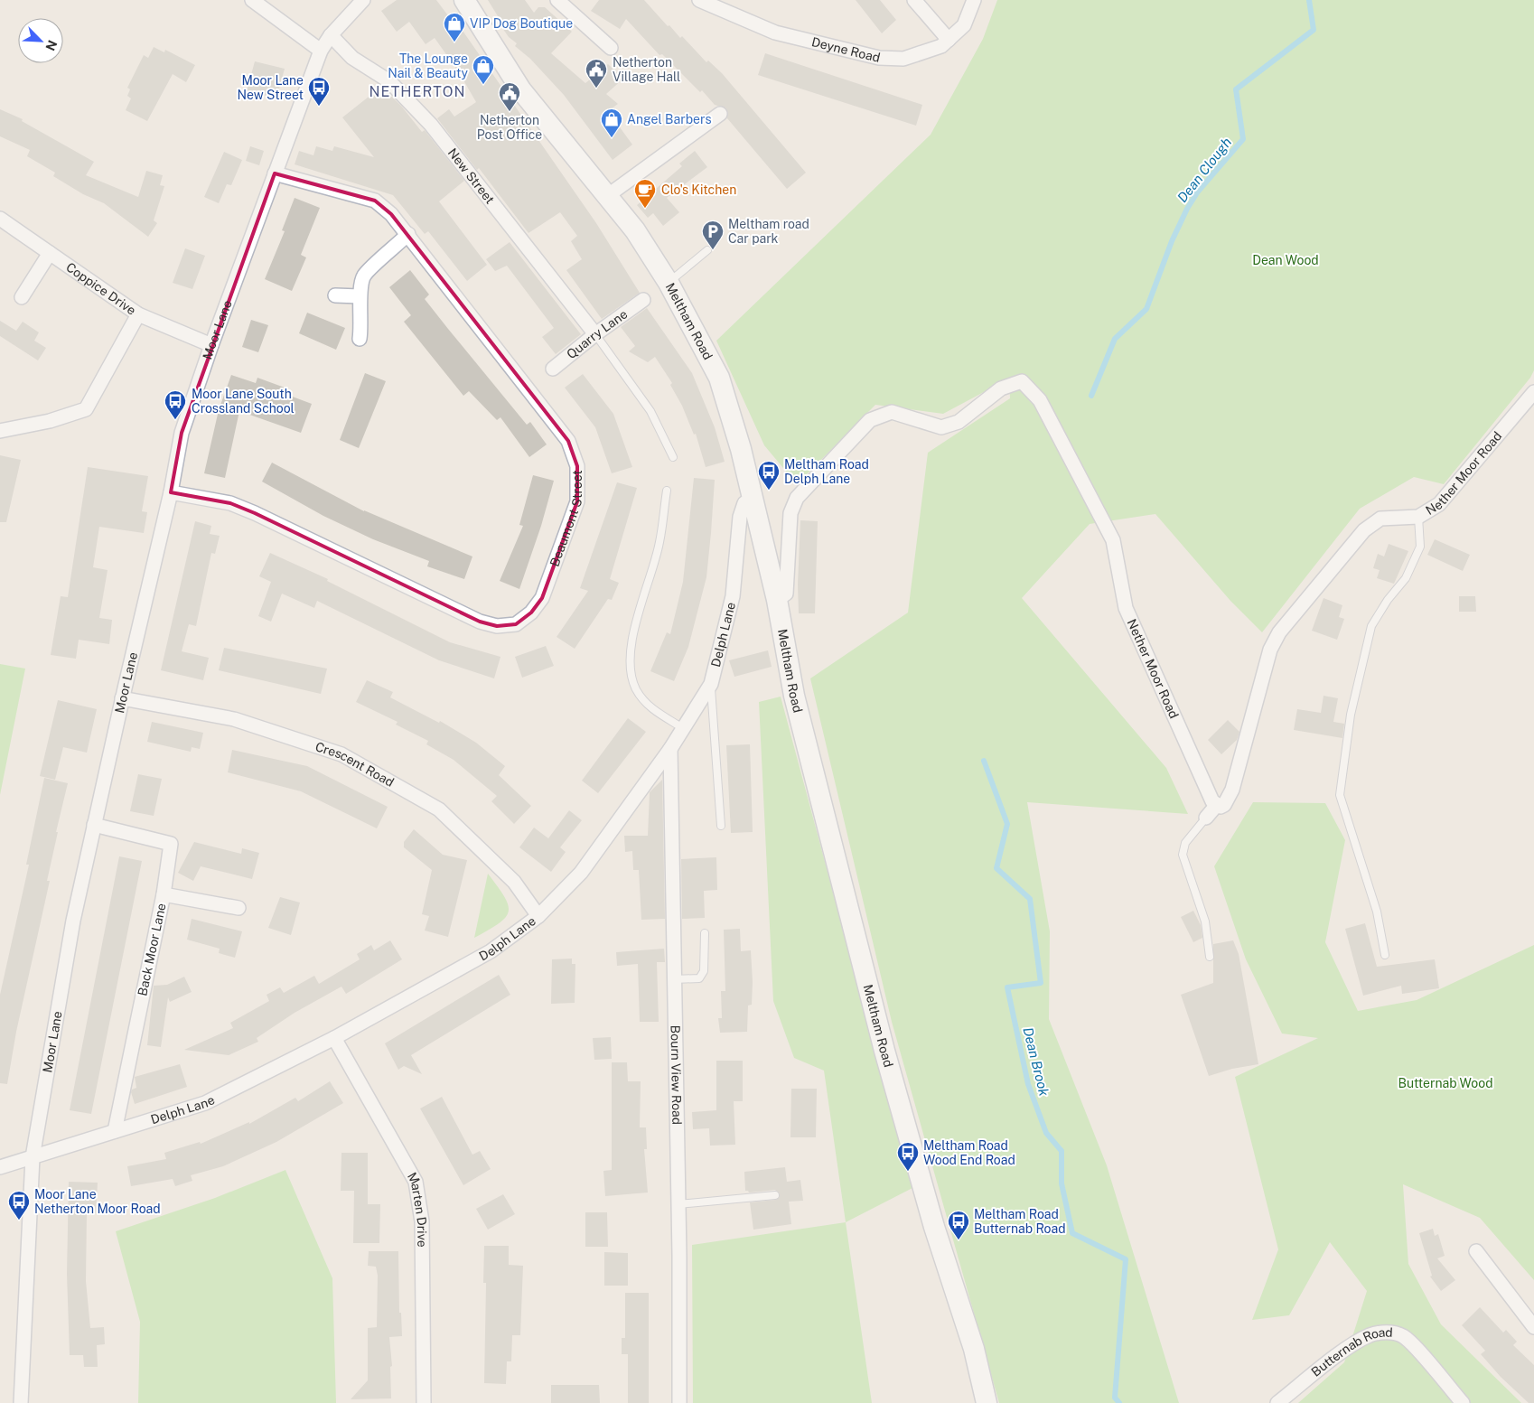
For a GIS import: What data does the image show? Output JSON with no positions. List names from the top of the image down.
{
  "streets": {
    "main road": ["Meltham Road"],
    "street": [
      "Deyne Road",
      "New Street",
      "Coppice Drive",
      "Moor Lane",
      "Quarry Lane",
      "Nether Moor Road",
      "Beaumont Street",
      "Delph Lane",
      "Crescent Road",
      "Back Moor Lane",
      "Bourn View Road",
      "Marten Drive",
      "Butternab Road"
    ]
  },
  "crossings": [
    ["New Street", "Moor Lane"],
    ["New Street", "Quarry Lane"],
    ["Coppice Drive", "Moor Lane"],
    ["Meltham Road", "Nether Moor Road"],
    ["Meltham Road", "Delph Lane"],
    ["Moor Lane", "Beaumont Street"],
    ["Moor Lane", "Delph Lane"],
    ["Moor Lane", "Crescent Road"],
    ["Moor Lane", "Back Moor Lane"],
    ["Delph Lane", "Crescent Road"],
    ["Delph Lane", "Back Moor Lane"],
    ["Delph Lane", "Bourn View Road"],
    ["Delph Lane", "Marten Drive"]
  ],
  "districts": ["NETHERTON"],
  "water": ["Dean Clough", "Dean Brook"],
  "parks": ["Dean Wood", "Butternab Wood"],
  "places": {
    "shop": ["VIP Dog Boutique", "The Lounge Nail & Beauty", "Angel Barbers"],
    "public building": ["Netherton Village Hall", "Netherton Post Office"],
    "bus stop": [
      "Moor Lane New Street",
      "Moor Lane South Crossland School",
      "Meltham Road Delph Lane",
      "Meltham Road Wood End Road",
      "Moor Lane Netherton Moor Road",
      "Meltham Road Butternab Road"
    ],
    "cafe": ["Clo's Kitchen"],
    "parking": ["Meltham road Car park"]
  },
  "north": "bottom right"
}
